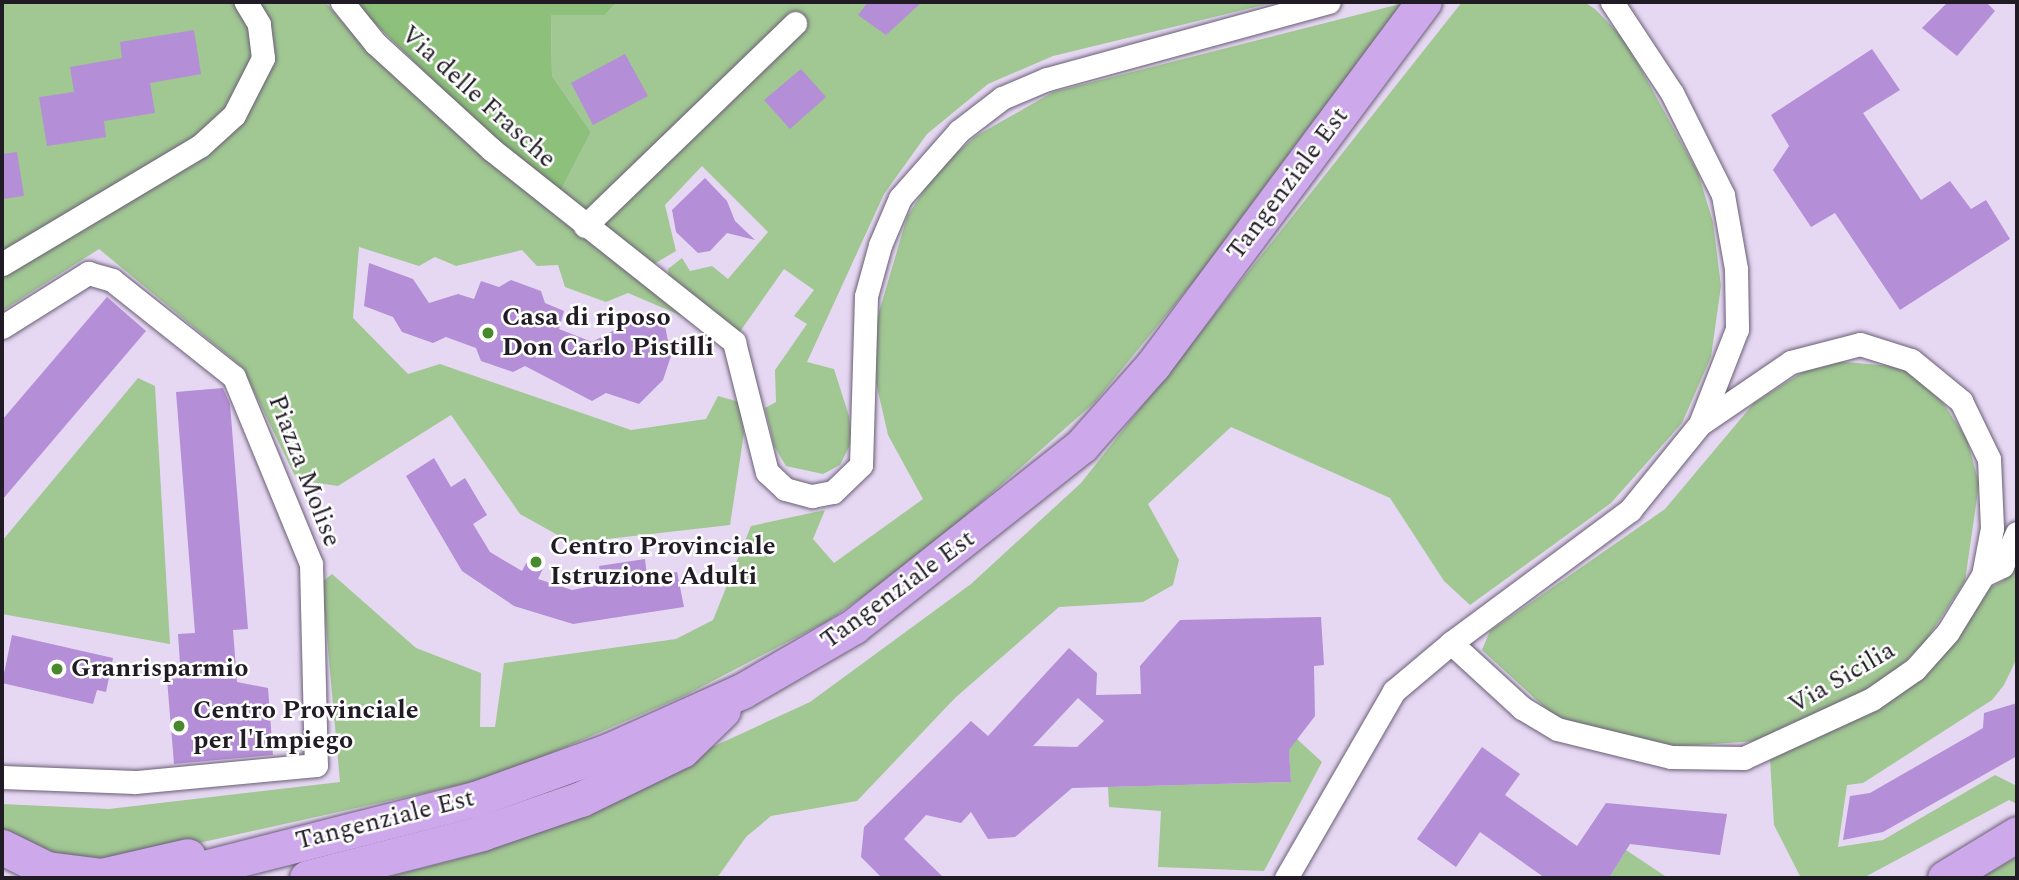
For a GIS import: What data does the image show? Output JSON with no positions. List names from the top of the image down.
{
  "streets": {
    "main road": ["Tangenziale Est"],
    "street": ["Via delle Frasche", "Piazza Molise", "Via Sicilia"]
  },
  "places": [
    "Casa di riposo Don Carlo Pistilli",
    "Centro Provinciale Istruzione Adulti",
    "Granrisparmio",
    "Centro Provinciale per l'Impiego"
  ]
}
